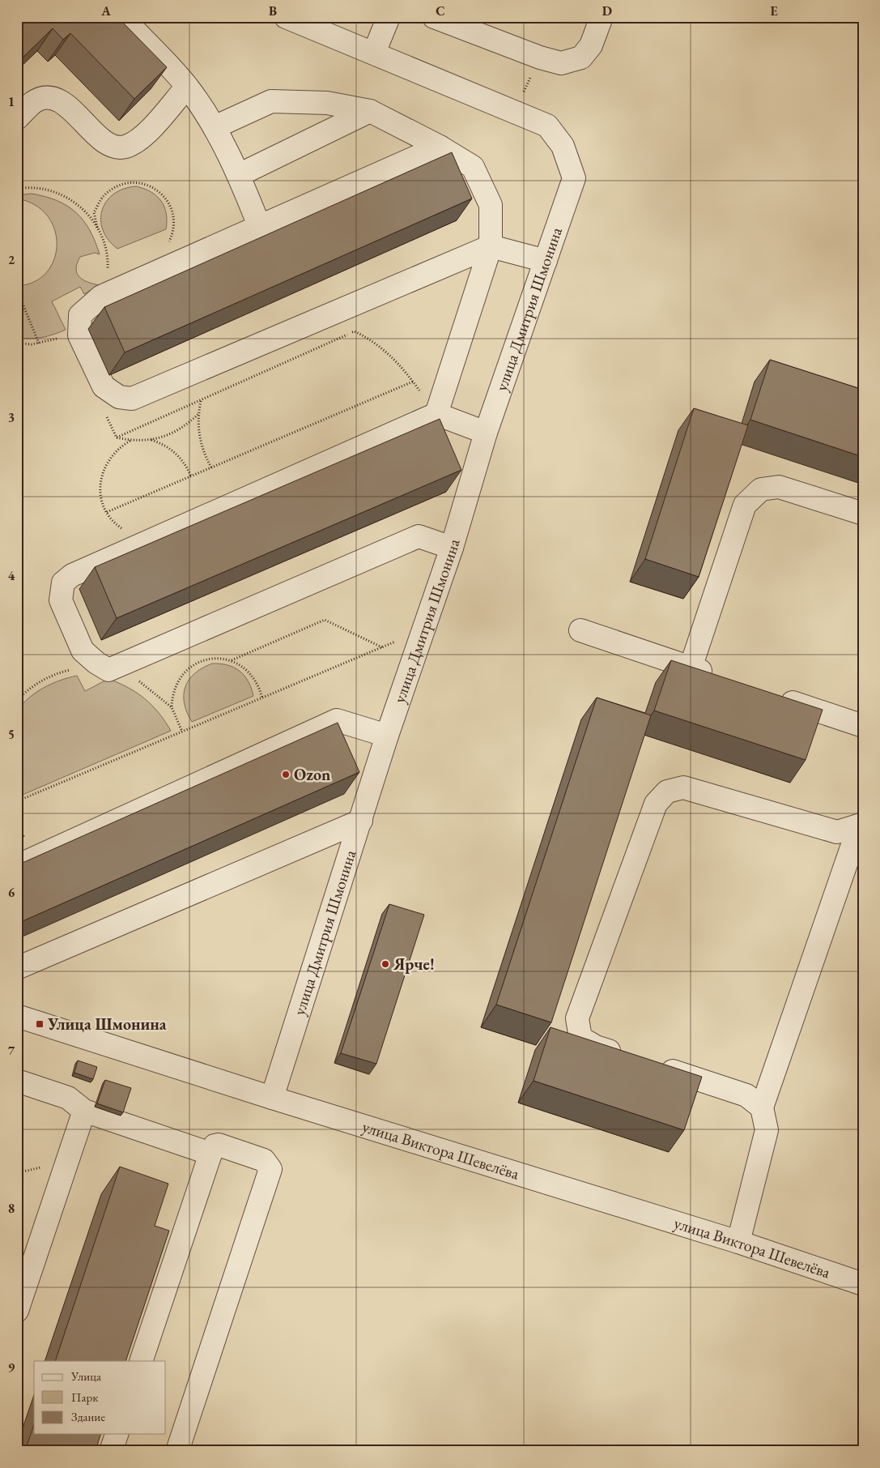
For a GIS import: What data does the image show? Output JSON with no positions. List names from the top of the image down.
{
  "streets": {
    "street": ["улица Дмитрия Шмонина", "улица Виктора Шевелёва"]
  },
  "crossings": [
    ["улица Дмитрия Шмонина", "улица Виктора Шевелёва"]
  ],
  "places": {
    "other": ["Ozon", "Ярче!"],
    "transit": ["Улица Шмонина"]
  },
  "legend": ["Улица", "Парк", "Здание"],
  "grid": {
    "columns": [
      "A",
      "B",
      "C",
      "D",
      "E"
    ],
    "rows": [
      "1",
      "2",
      "3",
      "4",
      "5",
      "6",
      "7",
      "8",
      "9"
    ]
  }
}
